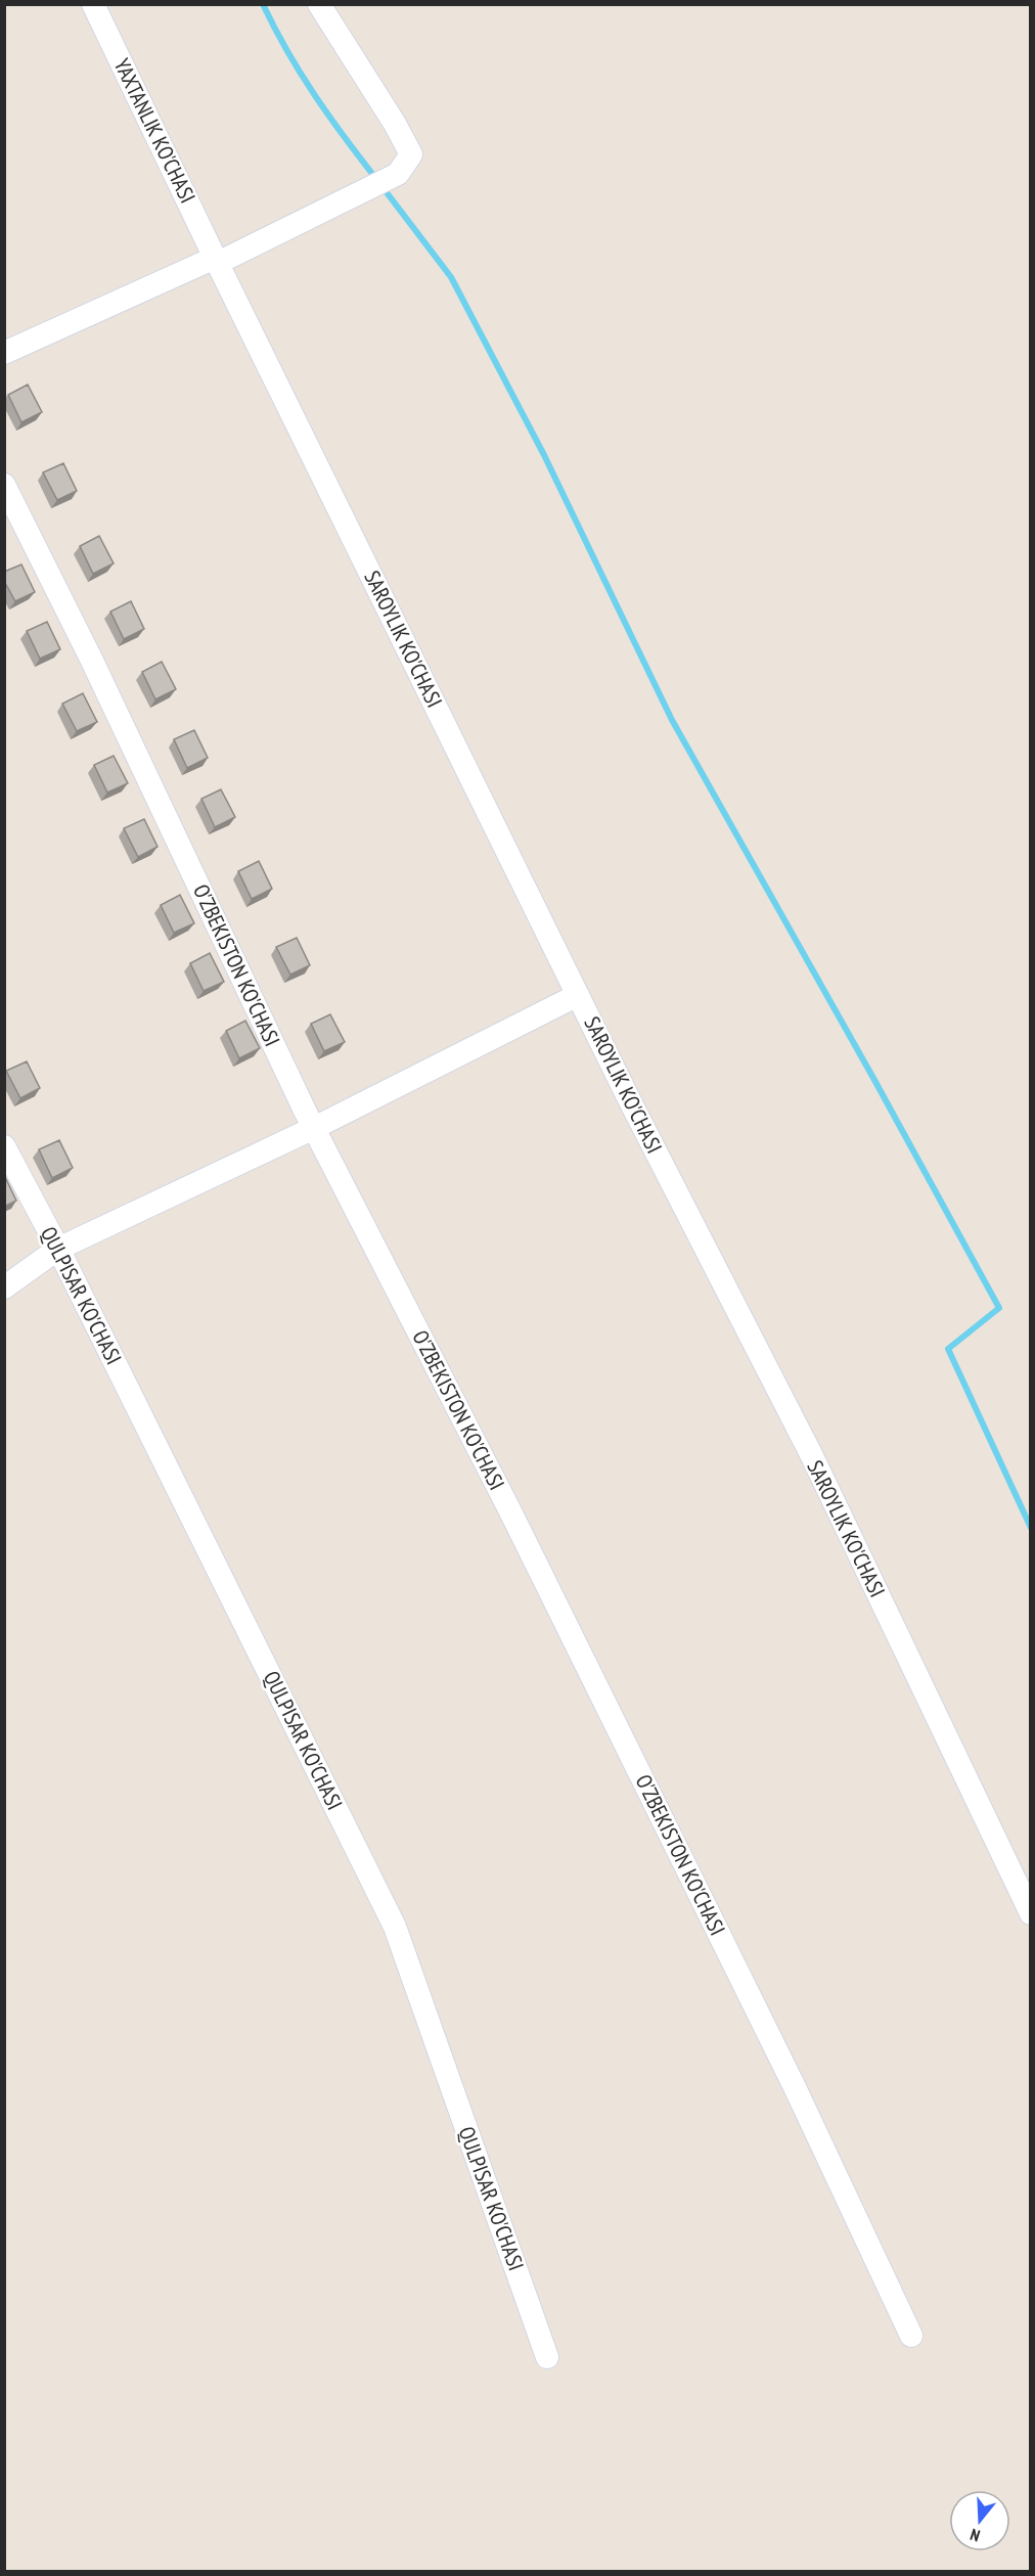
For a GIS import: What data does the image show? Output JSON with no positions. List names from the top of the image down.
{
  "streets": {
    "street": [
      "YAXTANLIK KO'CHASI",
      "SAROYLIK KO'CHASI",
      "O'ZBEKISTON KO'CHASI",
      "QULPISAR KO'CHASI"
    ]
  },
  "crossings": [
    ["YAXTANLIK KO'CHASI", "SAROYLIK KO'CHASI"]
  ],
  "north": "bottom"
}
